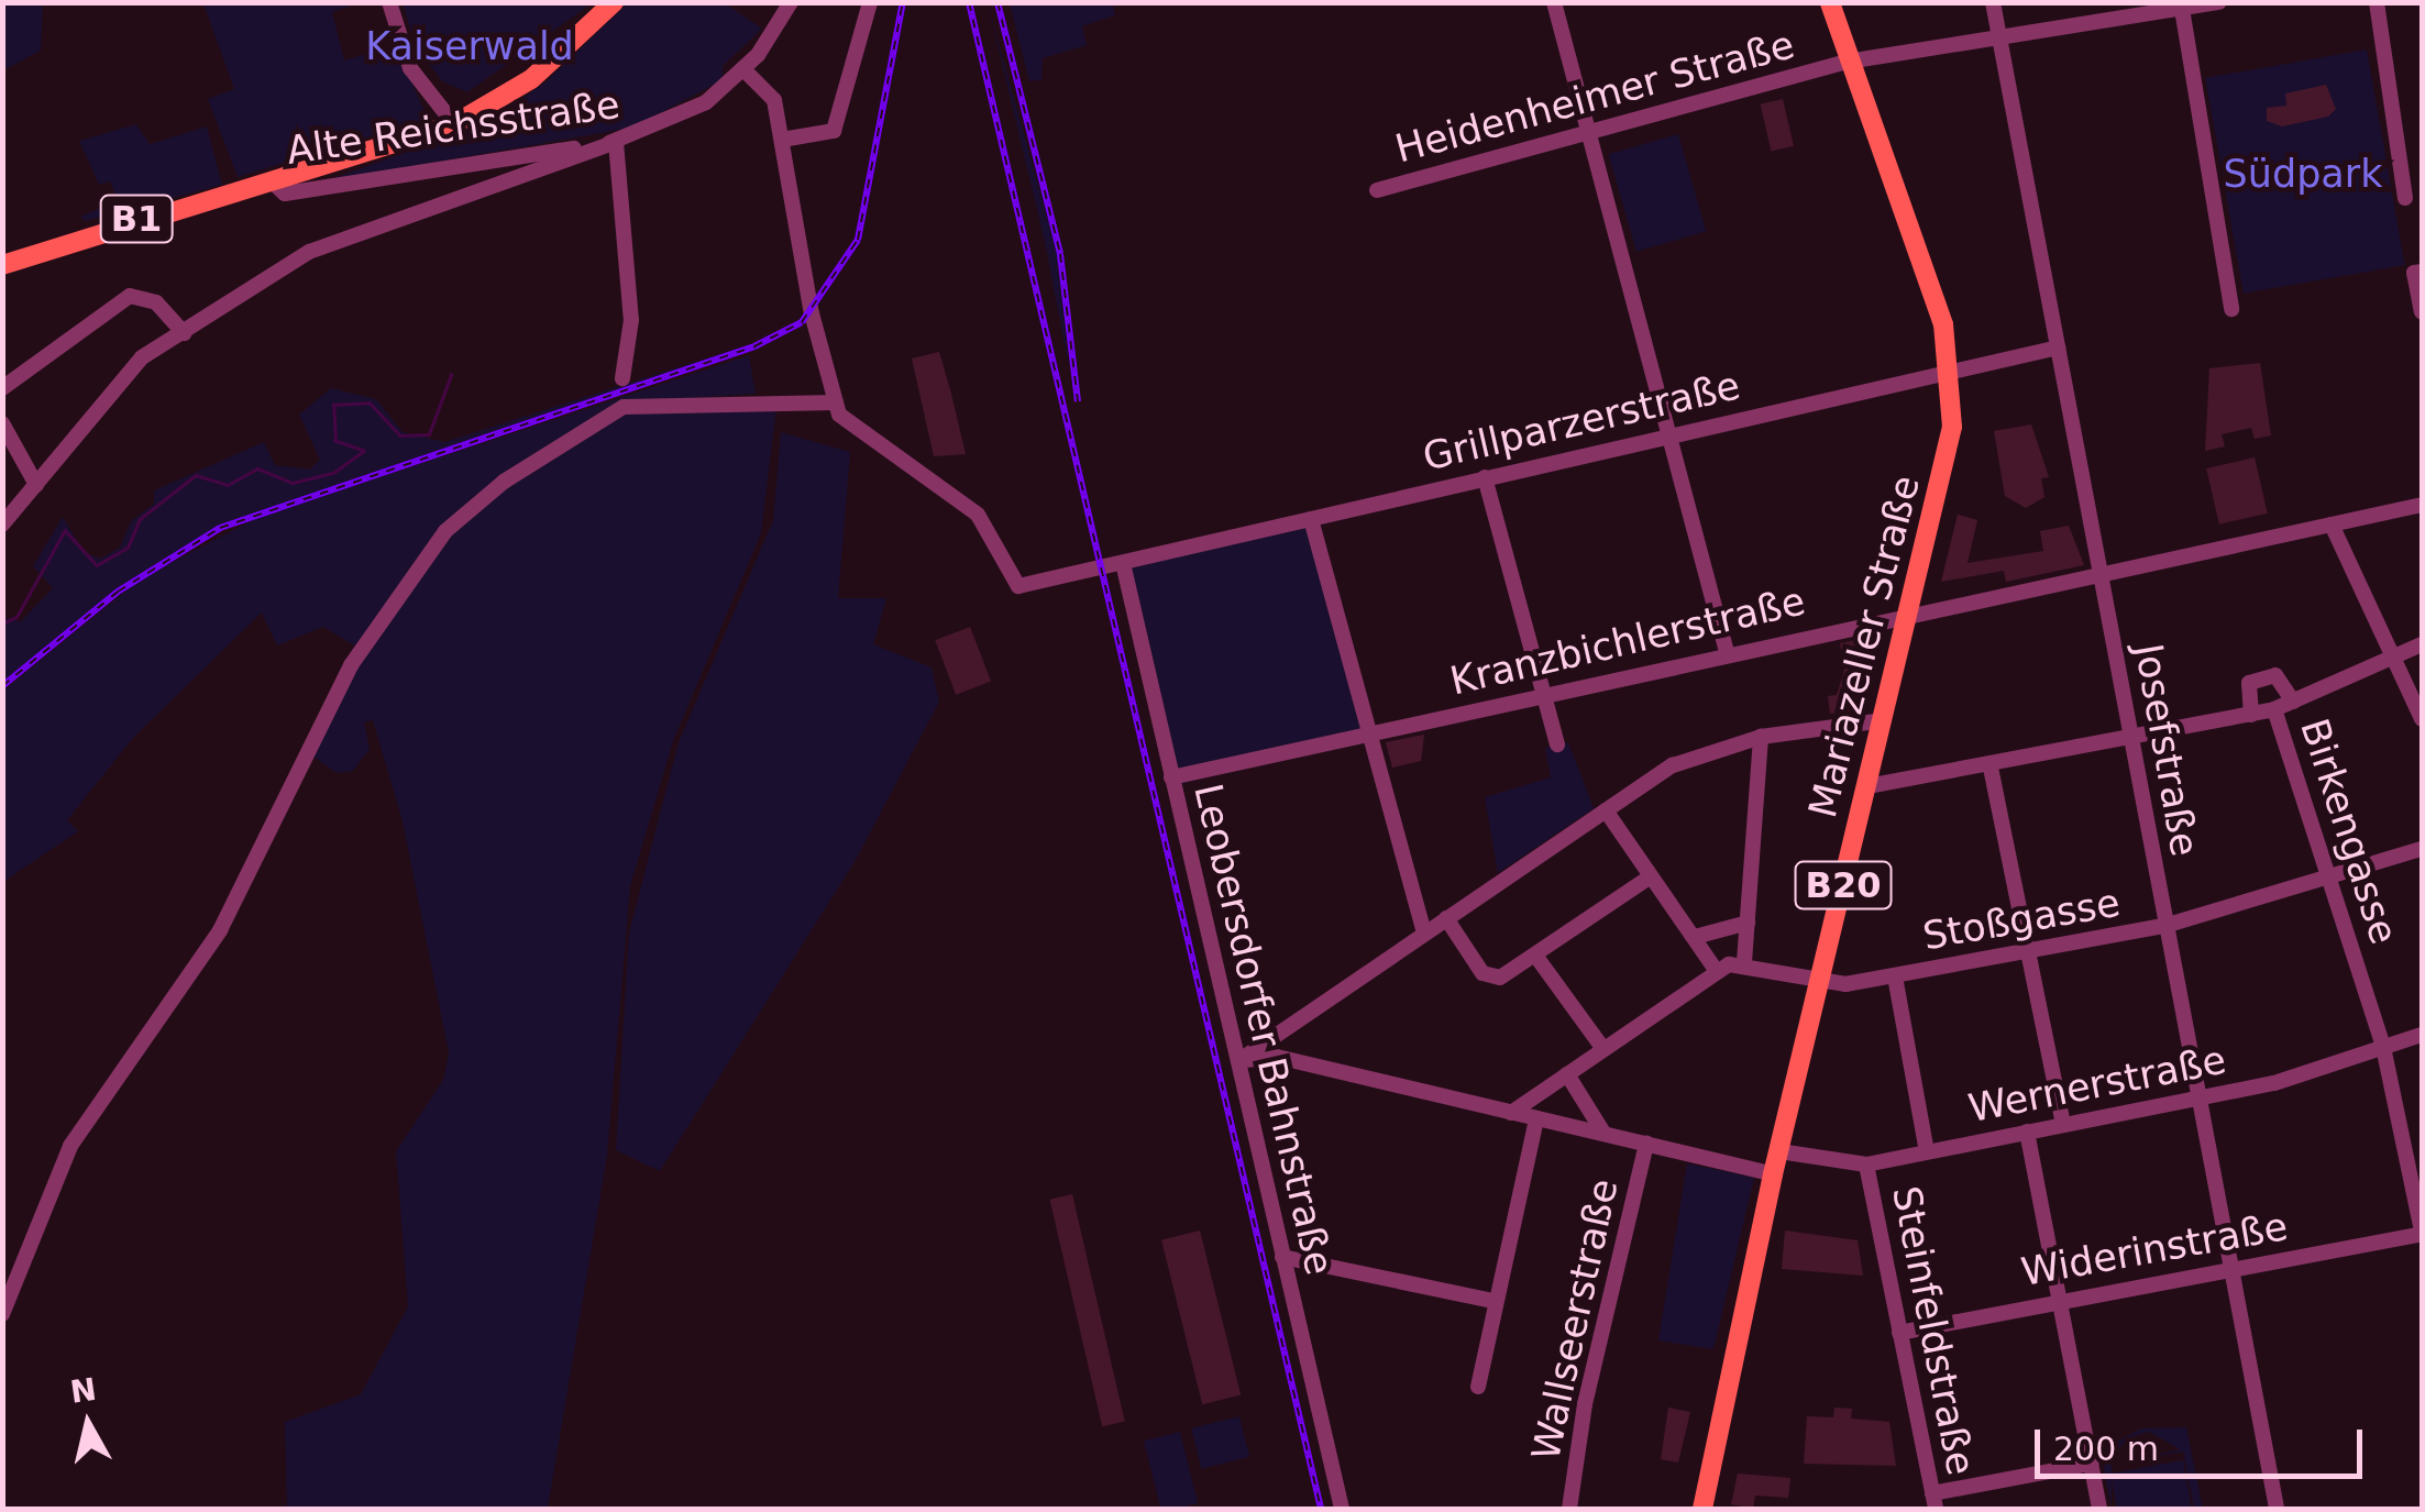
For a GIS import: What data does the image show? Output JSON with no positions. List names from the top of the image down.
{
  "streets": {
    "main road": ["B1", "Mariazeller Straße", "B20"],
    "street": [
      "Heidenheimer Straße",
      "Alte Reichsstraße",
      "Grillparzerstraße",
      "Kranzbichlerstraße",
      "Josefstraße",
      "Birkengasse",
      "Stoßgasse",
      "Leobersdorfer Bahnstraße",
      "Wernerstraße",
      "Widerinstraße",
      "Wallseerstraße",
      "Steinfeldstraße"
    ]
  },
  "crossings": [
    ["Heidenheimer Straße", "Mariazeller Straße"],
    ["Heidenheimer Straße", "Josefstraße"],
    ["Alte Reichsstraße", "B1"],
    ["Grillparzerstraße", "Mariazeller Straße"],
    ["Grillparzerstraße", "Josefstraße"],
    ["Grillparzerstraße", "Leobersdorfer Bahnstraße"],
    ["Kranzbichlerstraße", "Mariazeller Straße"],
    ["Kranzbichlerstraße", "Josefstraße"],
    ["Kranzbichlerstraße", "Leobersdorfer Bahnstraße"],
    ["Mariazeller Straße", "Stoßgasse"],
    ["Mariazeller Straße", "Wernerstraße"],
    ["Josefstraße", "Stoßgasse"],
    ["Josefstraße", "Wernerstraße"],
    ["Josefstraße", "Widerinstraße"],
    ["Birkengasse", "Stoßgasse"],
    ["Birkengasse", "Wernerstraße"],
    ["Birkengasse", "Widerinstraße"],
    ["Wernerstraße", "Steinfeldstraße"],
    ["Widerinstraße", "Steinfeldstraße"]
  ],
  "parks": ["Kaiserwald", "Südpark"],
  "scale_bar": "200 m",
  "north": "top"
}
